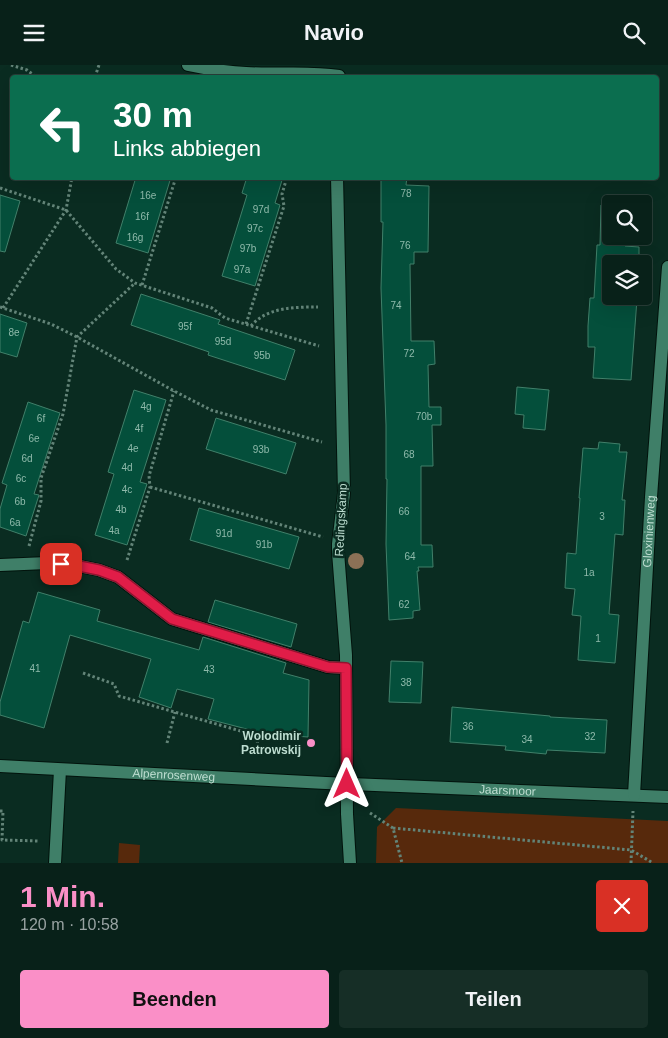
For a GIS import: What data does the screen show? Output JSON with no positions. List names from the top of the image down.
{
  "streets": {
    "street": [
      "Redingskamp",
      "Gloxinienweg",
      "Alpenrosenweg",
      "Jaarsmoor"
    ]
  },
  "crossings": [
    ["Redingskamp", "Alpenrosenweg"],
    ["Redingskamp", "Jaarsmoor"],
    ["Gloxinienweg", "Jaarsmoor"],
    ["Alpenrosenweg", "Jaarsmoor"]
  ],
  "places": ["Wolodimir Patrowskij"],
  "house_numbers": [
    "78",
    "16e",
    "97d",
    "16f",
    "97c",
    "16g",
    "76",
    "97b",
    "97a",
    "74",
    "95f",
    "8e",
    "95d",
    "72",
    "95b",
    "4g",
    "70b",
    "6f",
    "4f",
    "6e",
    "4e",
    "93b",
    "68",
    "6d",
    "4d",
    "6c",
    "4c",
    "6b",
    "4b",
    "66",
    "3",
    "6a",
    "4a",
    "91d",
    "91b",
    "64",
    "1a",
    "62",
    "1",
    "41",
    "43",
    "38",
    "36",
    "32",
    "34"
  ],
  "page": {
    "header": "Navio",
    "turn": ["30 m", "Links abbiegen"],
    "heading": ["1 Min.", "120 m · 10:58"],
    "buttons": ["Beenden", "Teilen"]
  }
}
